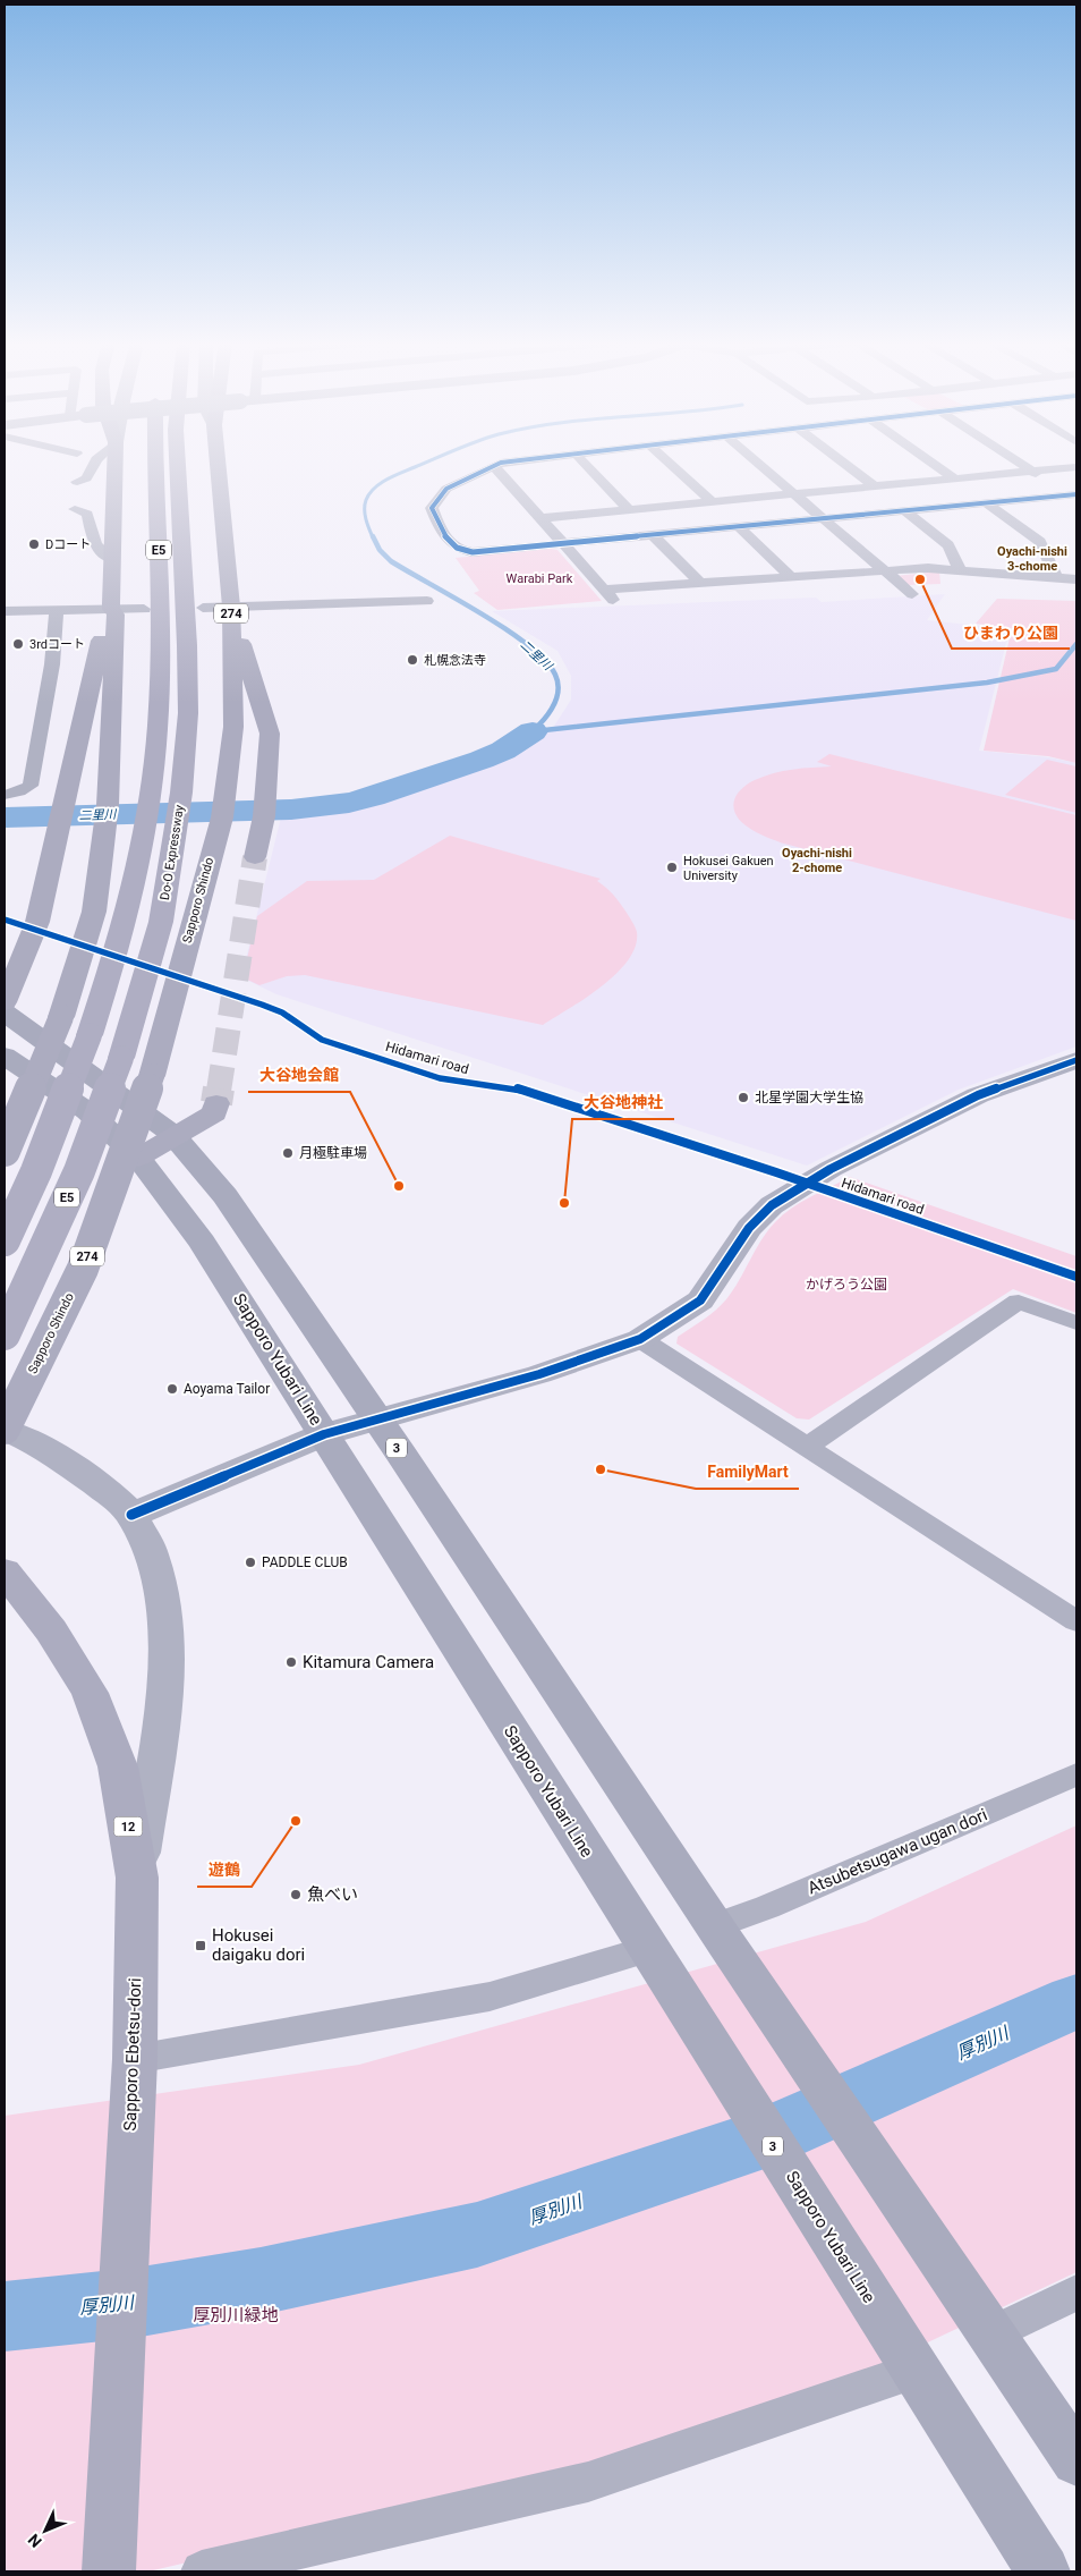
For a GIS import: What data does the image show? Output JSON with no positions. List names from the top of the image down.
{
  "streets": {
    "highway": [
      "E5",
      "274",
      "Do-O Expressway",
      "Sapporo Shindo",
      "12",
      "Sapporo Ebetsu-dori"
    ],
    "main road": ["Sapporo Yubari Line", "3"],
    "street": ["Atsubetsugawa ugan dori"],
    "cycle path": ["Hidamari road"]
  },
  "crossings": [
    ["274", "Sapporo Shindo"],
    ["3", "Atsubetsugawa ugan dori"]
  ],
  "districts": ["Oyachi-nishi 3-chome", "Oyachi-nishi 2-chome"],
  "water": ["二里川", "厚別川"],
  "parks": ["Warabi Park", "かげろう公園", "厚別川緑地"],
  "places": {
    "other": [
      "Dコート",
      "ひまわり公園",
      "3rdコート",
      "札幌念法寺",
      "Hokusei Gakuen University",
      "北星学園大学生協",
      "月極駐車場",
      "大谷地会館",
      "大谷地神社",
      "Aoyama Tailor",
      "FamilyMart",
      "PADDLE CLUB",
      "Kitamura Camera",
      "遊鶴",
      "魚べい"
    ],
    "transit": ["Hokusei daigaku dori"]
  },
  "north": "bottom left"
}
